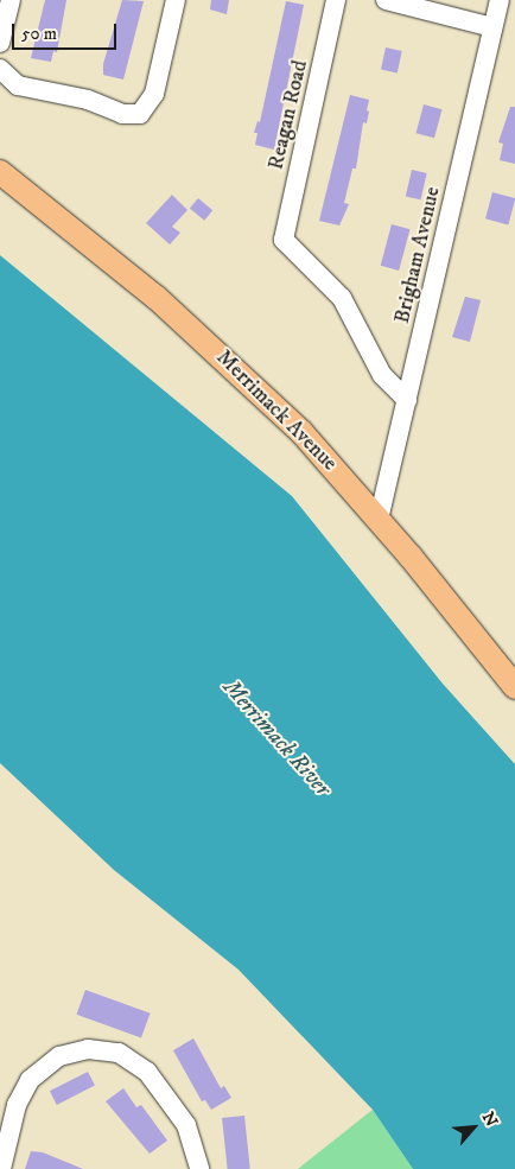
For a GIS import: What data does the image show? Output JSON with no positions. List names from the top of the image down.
{
  "streets": {
    "main road": ["Merrimack Avenue"],
    "street": ["Reagan Road", "Brigham Avenue"]
  },
  "crossings": [
    ["Reagan Road", "Brigham Avenue"],
    ["Brigham Avenue", "Merrimack Avenue"]
  ],
  "water": ["Merrimack River"],
  "scale_bar": "50 m",
  "north": "top right"
}
